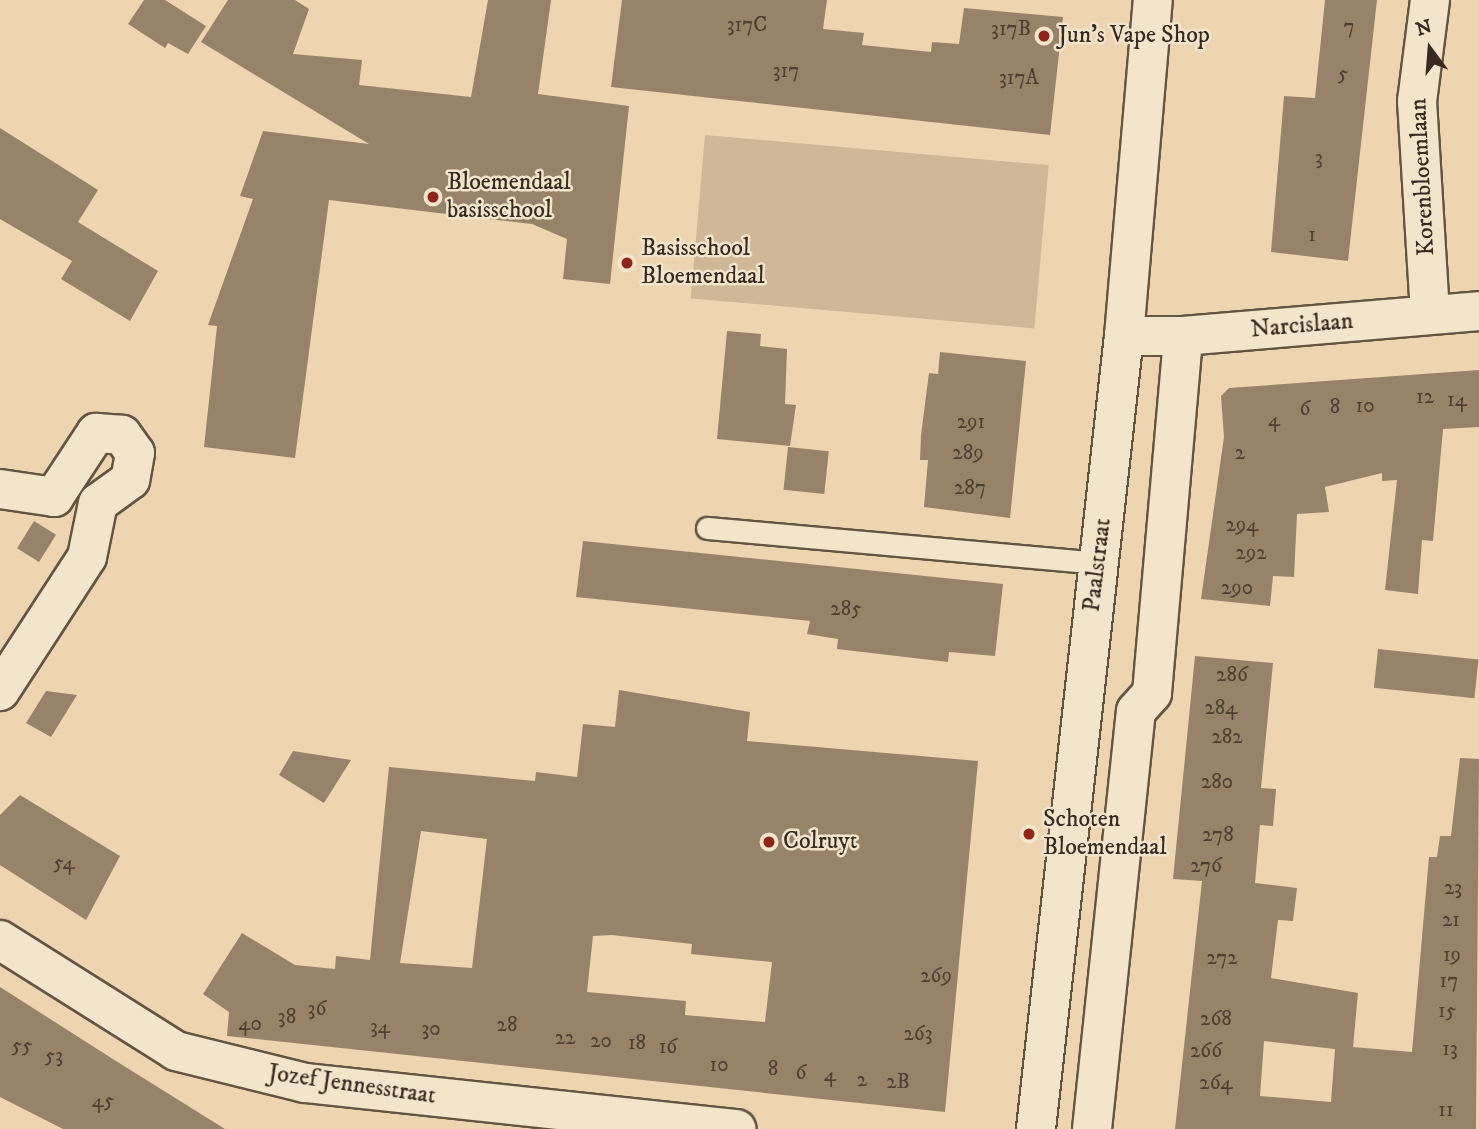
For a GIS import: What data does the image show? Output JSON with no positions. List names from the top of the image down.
{
  "streets": {
    "street": [
      "Korenbloemlaan",
      "Narcislaan",
      "Paalstraat",
      "Jozef Jennesstraat"
    ]
  },
  "crossings": [
    ["Korenbloemlaan", "Narcislaan"],
    ["Narcislaan", "Paalstraat"]
  ],
  "places": [
    "Jun's Vape Shop",
    "Bloemendaal basisschool",
    "Basisschool Bloemendaal",
    "Schoten Bloemendaal",
    "Colruyt"
  ],
  "house_numbers": [
    "317C",
    "7",
    "317B",
    "317",
    "5",
    "317A",
    "3",
    "1",
    "12",
    "14",
    "10",
    "8",
    "6",
    "4",
    "291",
    "289",
    "2",
    "287",
    "294",
    "292",
    "290",
    "285",
    "286",
    "284",
    "282",
    "280",
    "278",
    "54",
    "276",
    "23",
    "21",
    "19",
    "272",
    "269",
    "17",
    "36",
    "15",
    "38",
    "268",
    "40",
    "28",
    "34",
    "30",
    "263",
    "22",
    "20",
    "18",
    "55",
    "16",
    "13",
    "266",
    "53",
    "10",
    "8",
    "6",
    "4",
    "2",
    "2B",
    "264",
    "45",
    "11"
  ],
  "north": "top"
}
